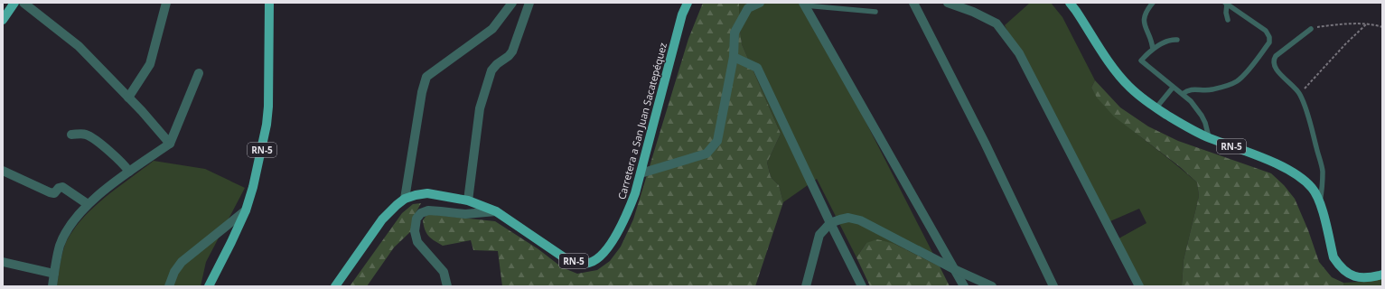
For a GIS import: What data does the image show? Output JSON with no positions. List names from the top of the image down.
{
  "streets": {
    "main road": ["Carretera a San Juan Sacatepéquez", "RN-5"]
  }
}
